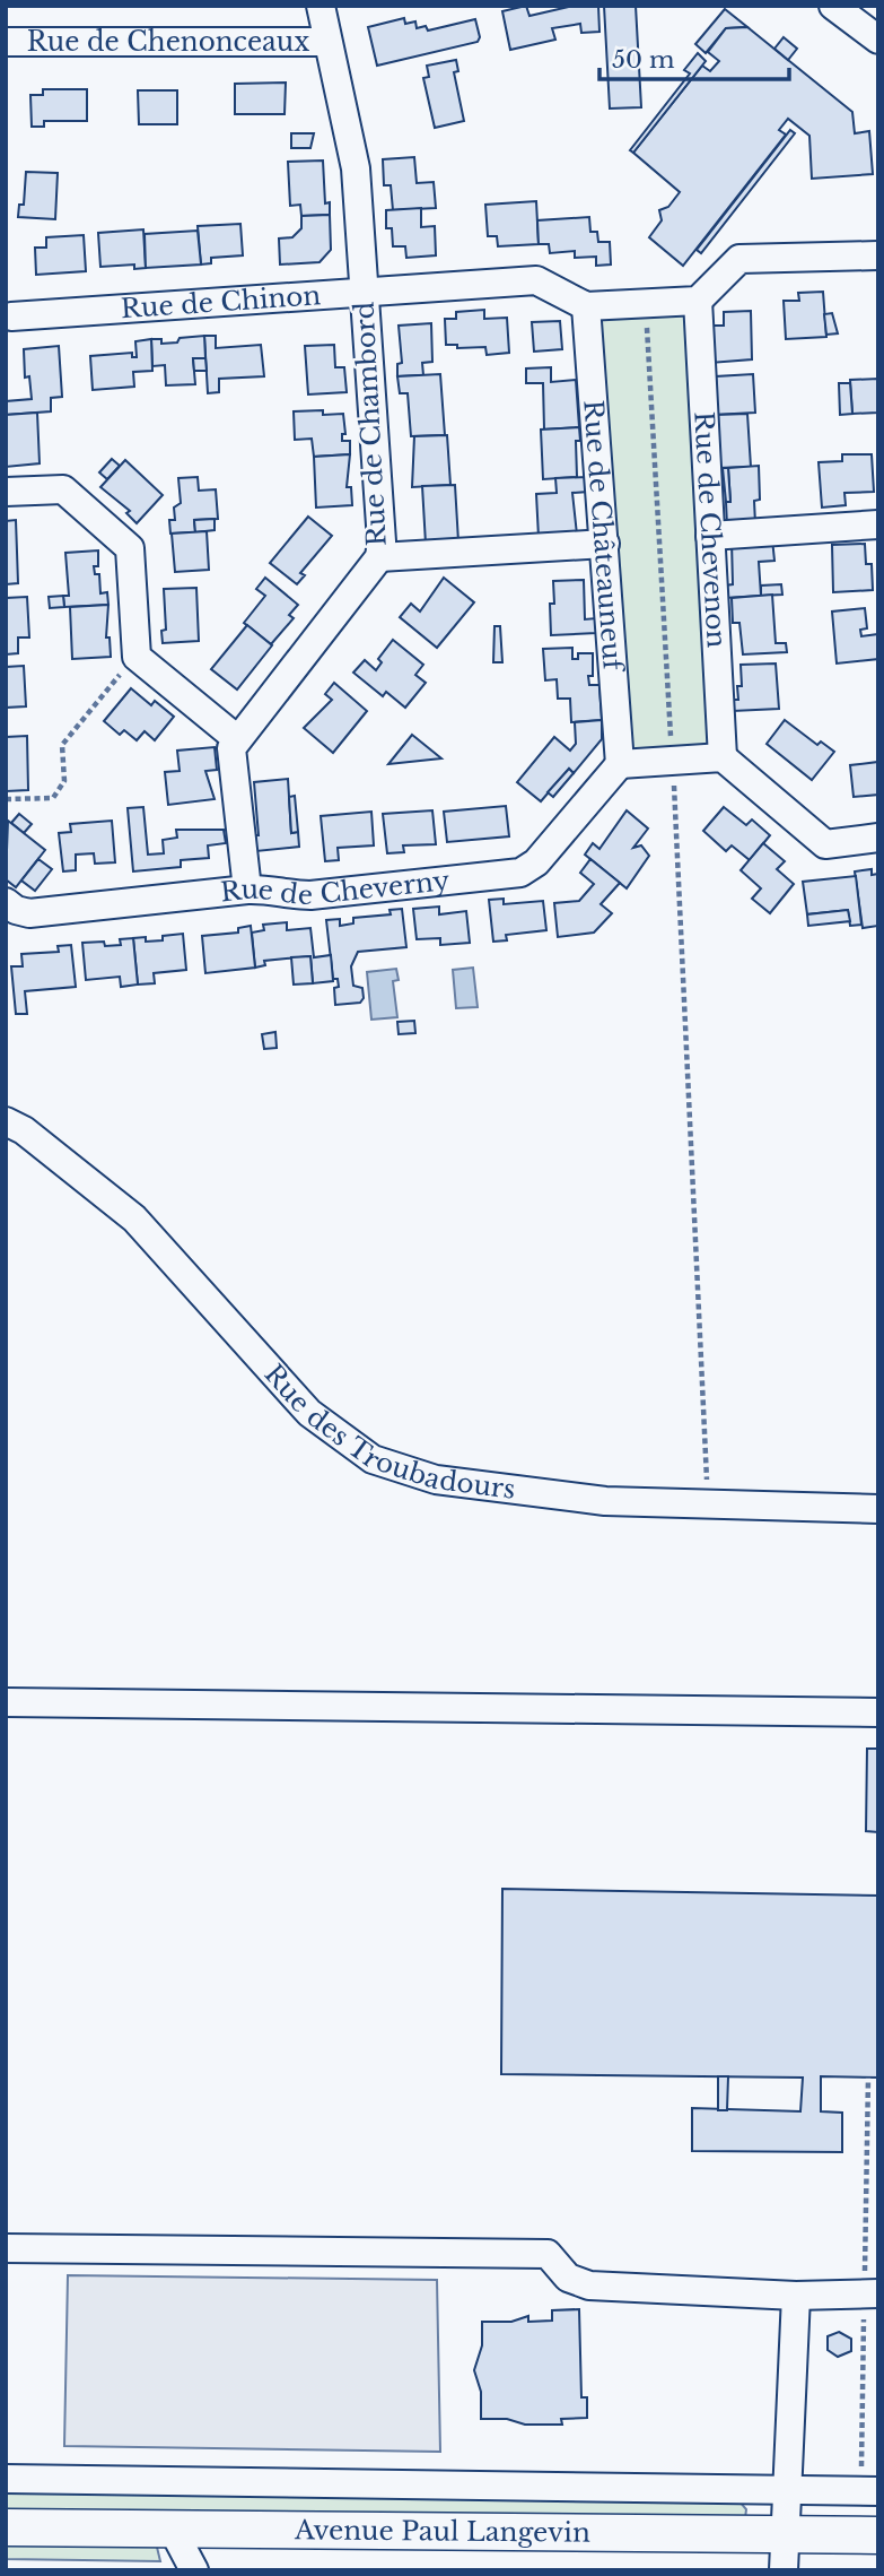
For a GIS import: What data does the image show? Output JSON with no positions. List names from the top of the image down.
{
  "streets": {
    "main road": ["Avenue Paul Langevin"],
    "street": [
      "Rue de Chenonceaux",
      "Rue de Chinon",
      "Rue de Chambord",
      "Rue de Chevenon",
      "Rue de Châteauneuf",
      "Rue de Cheverny",
      "Rue des Troubadours"
    ]
  },
  "crossings": [
    ["Rue de Chenonceaux", "Rue de Chambord"],
    ["Rue de Chinon", "Rue de Chambord"],
    ["Rue de Chinon", "Rue de Chevenon"],
    ["Rue de Chinon", "Rue de Châteauneuf"],
    ["Rue de Châteauneuf", "Rue de Cheverny"]
  ],
  "scale_bar": "50 m"
}
